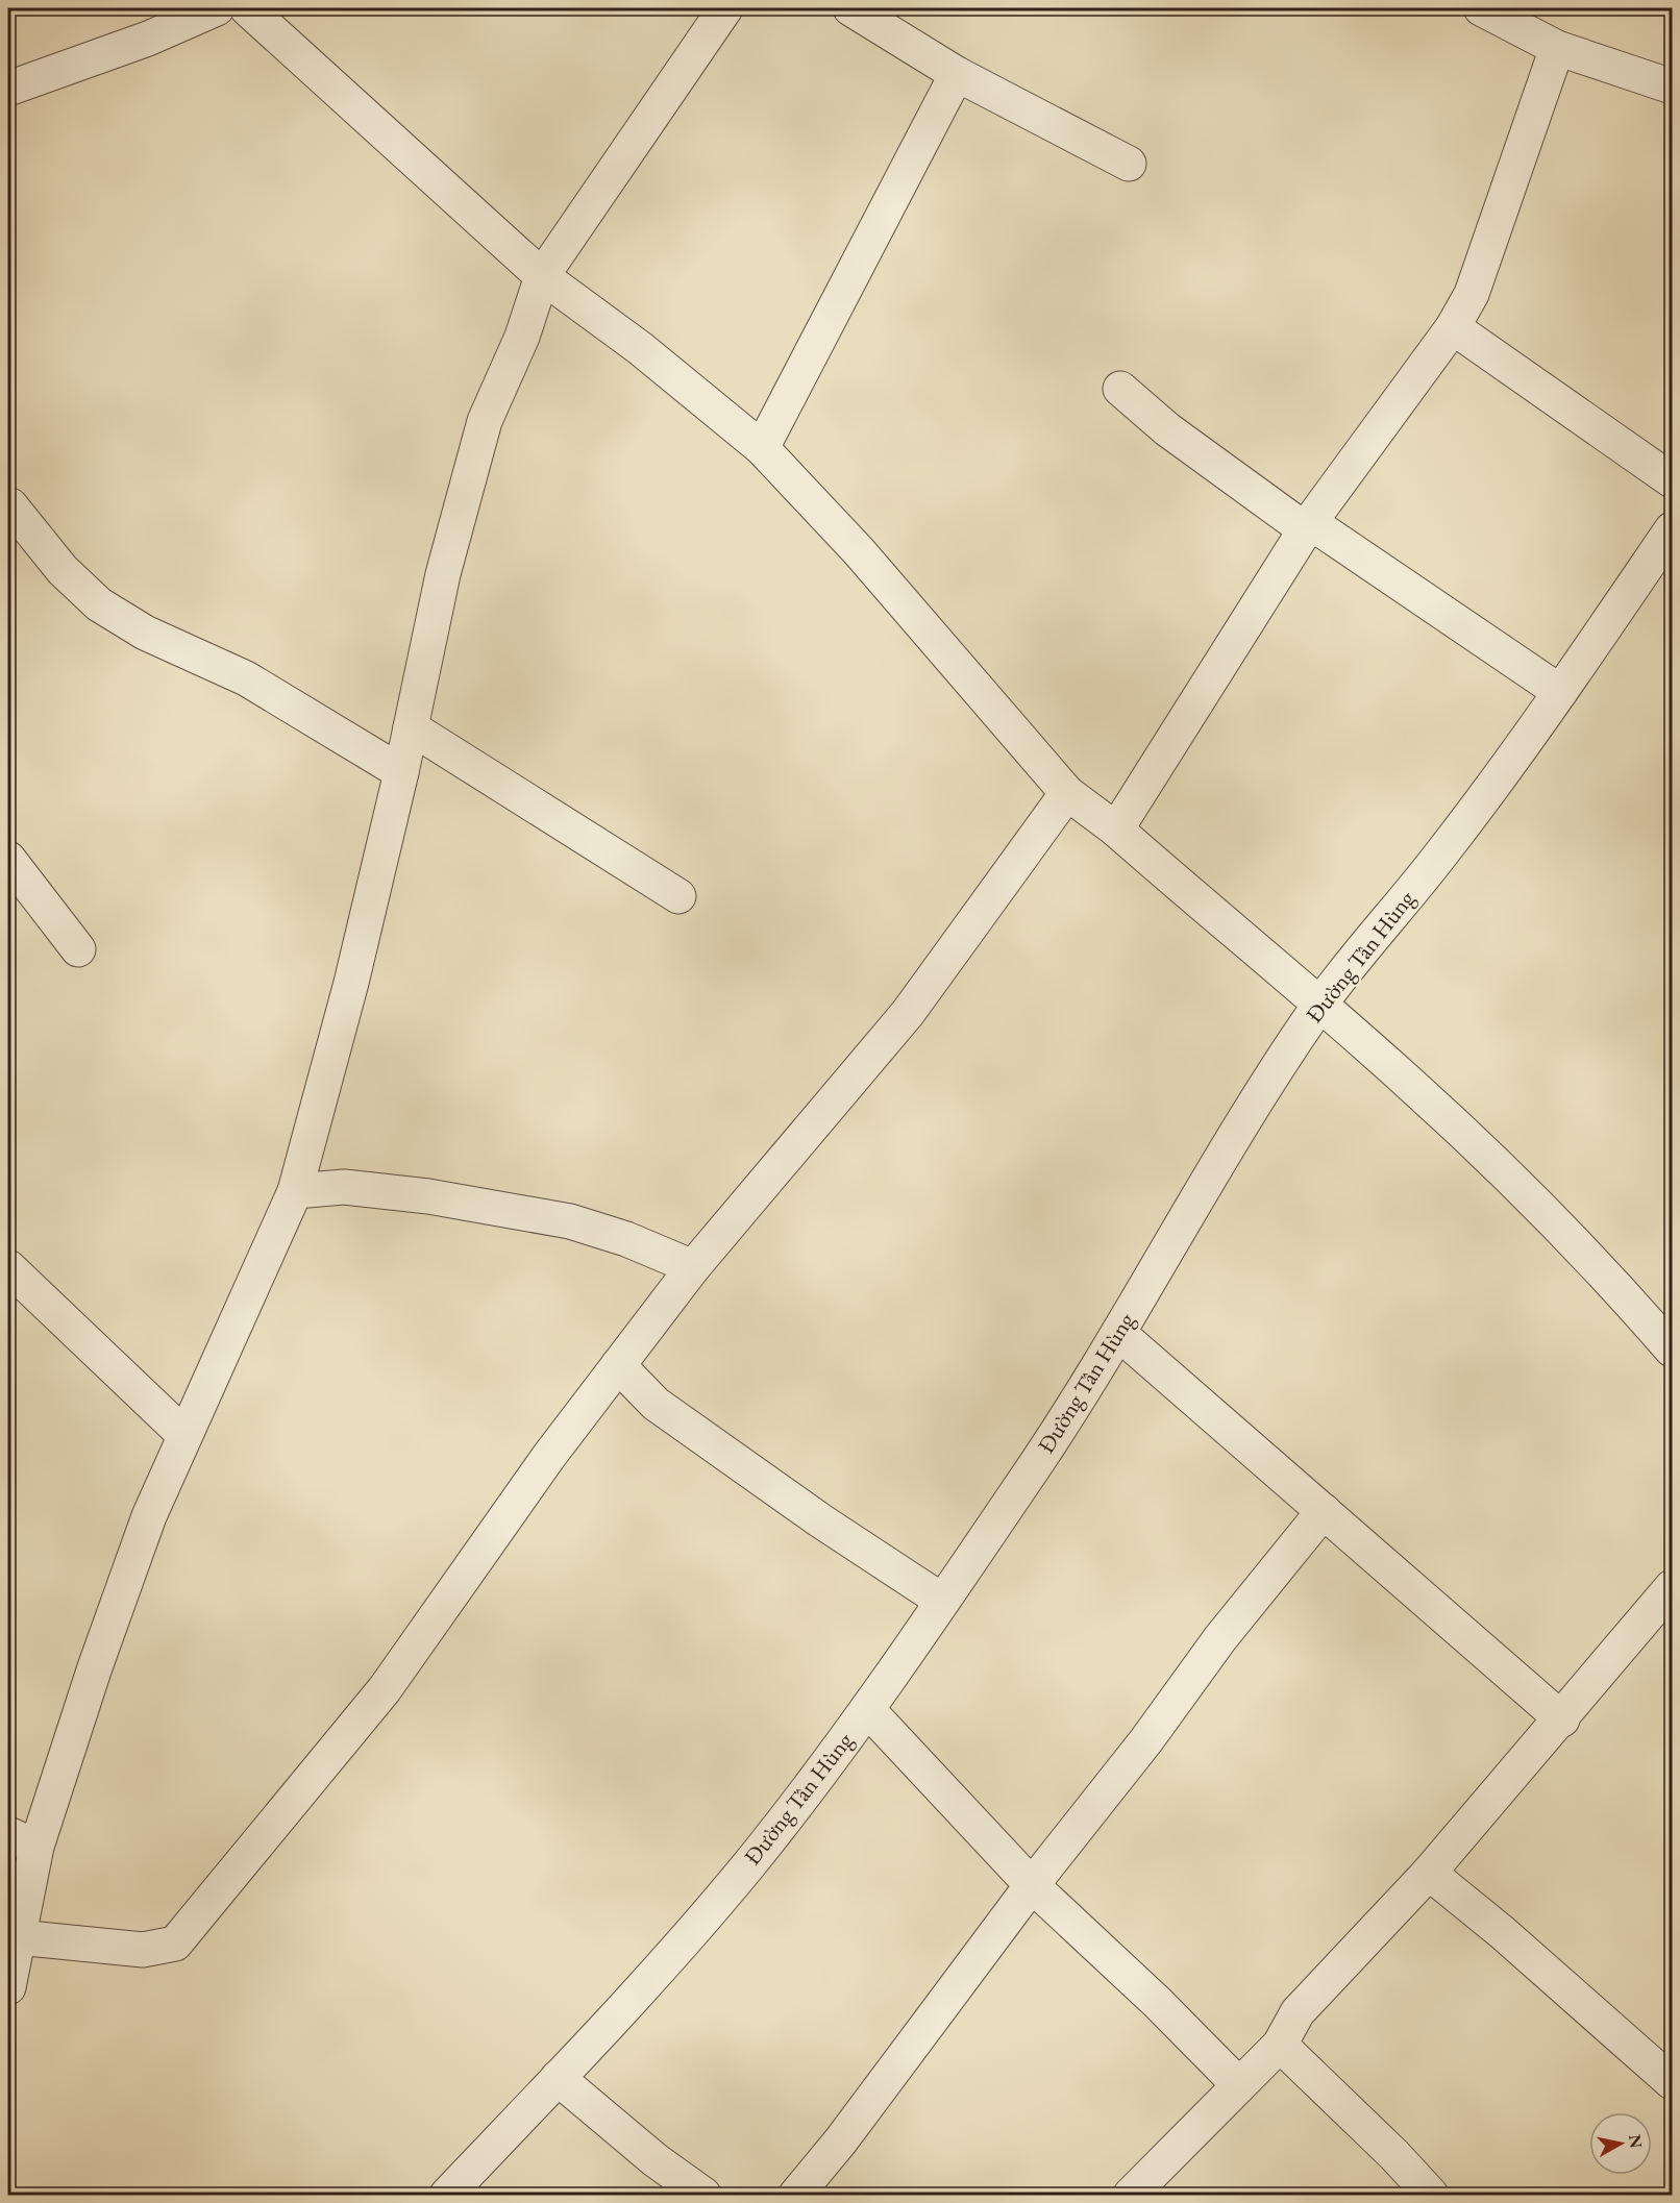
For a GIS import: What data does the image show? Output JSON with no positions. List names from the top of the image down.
{
  "streets": {
    "street": ["Đường Tân Hùng"]
  },
  "north": "right"
}
